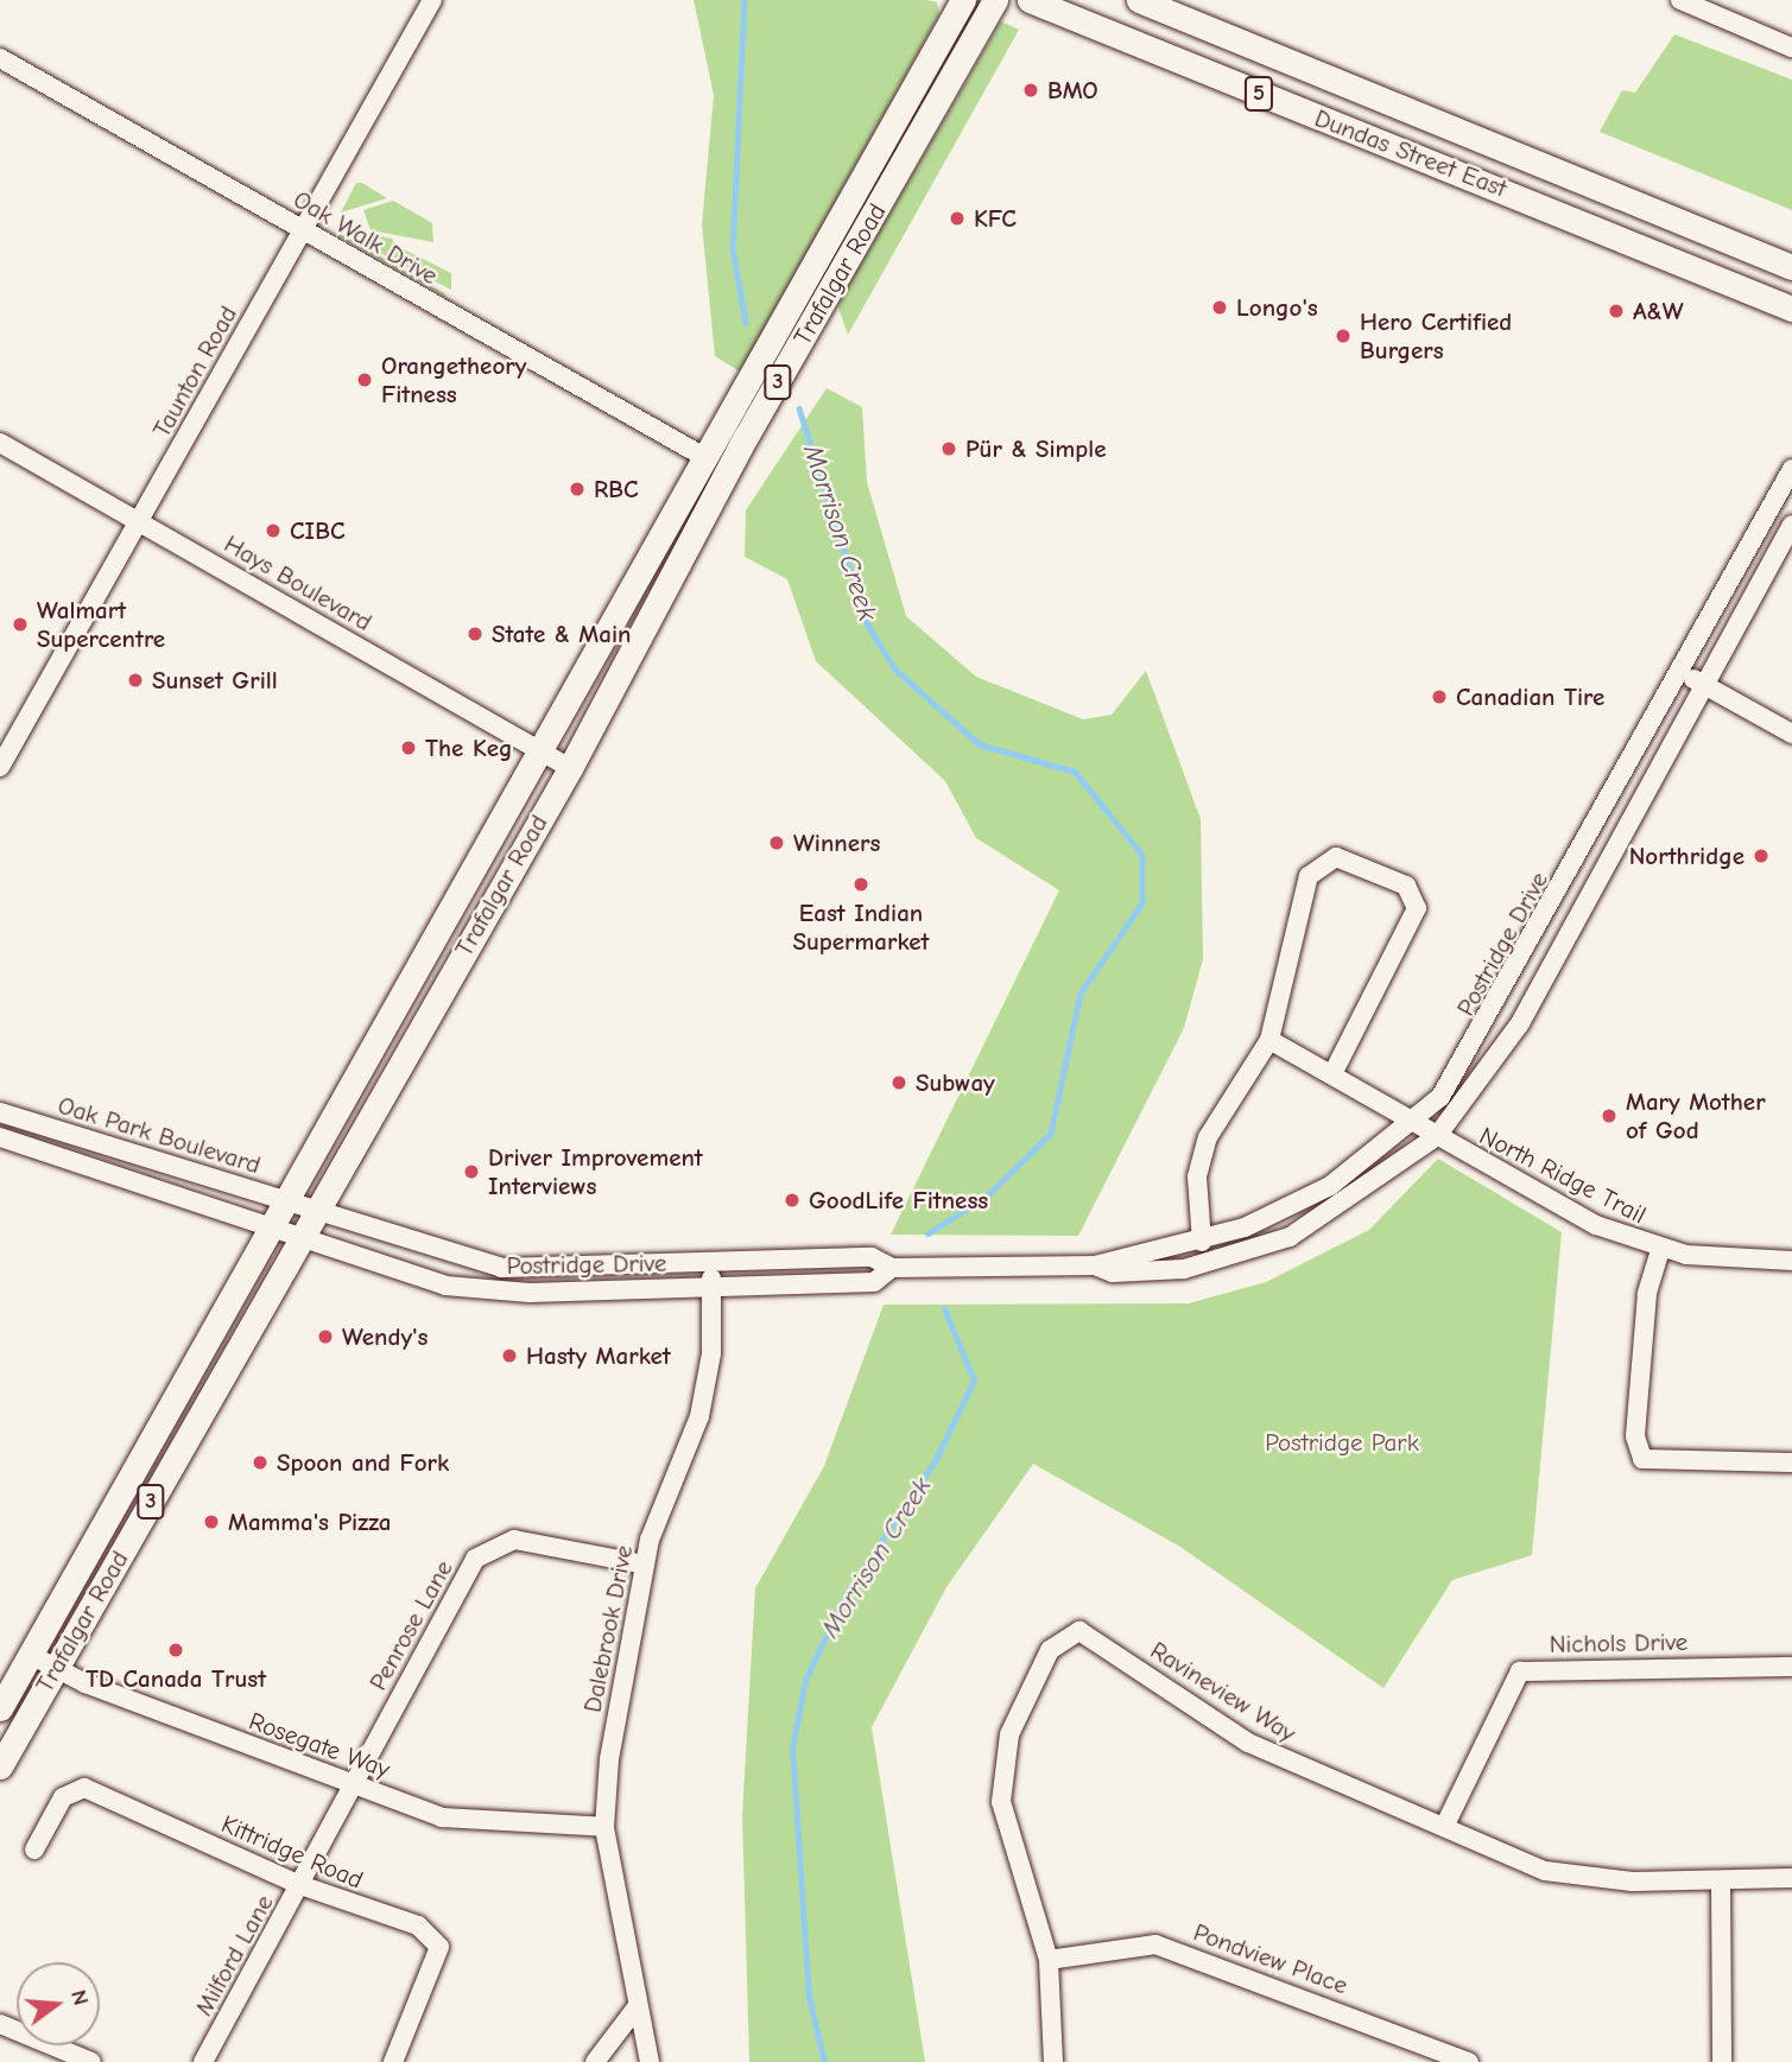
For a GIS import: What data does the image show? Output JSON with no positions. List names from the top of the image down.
{
  "streets": {
    "main road": [
      "5",
      "Dundas Street East",
      "Trafalgar Road",
      "3"
    ],
    "street": [
      "Oak Walk Drive",
      "Taunton Road",
      "Hays Boulevard",
      "Postridge Drive",
      "Oak Park Boulevard",
      "North Ridge Trail",
      "Penrose Lane",
      "Dalebrook Drive",
      "Nichols Drive",
      "Ravineview Way",
      "Rosegate Way",
      "Kittridge Road",
      "Milford Lane",
      "Pondview Place"
    ]
  },
  "crossings": [
    ["Oak Walk Drive", "Trafalgar Road"],
    ["Oak Walk Drive", "Taunton Road"],
    ["Trafalgar Road", "Hays Boulevard"],
    ["Trafalgar Road", "Postridge Drive"],
    ["Trafalgar Road", "Oak Park Boulevard"],
    ["Trafalgar Road", "Rosegate Way"],
    ["Taunton Road", "Hays Boulevard"],
    ["Postridge Drive", "Oak Park Boulevard"],
    ["Postridge Drive", "North Ridge Trail"],
    ["Postridge Drive", "Dalebrook Drive"],
    ["Penrose Lane", "Dalebrook Drive"],
    ["Penrose Lane", "Rosegate Way"],
    ["Penrose Lane", "Milford Lane"],
    ["Dalebrook Drive", "Rosegate Way"],
    ["Nichols Drive", "Ravineview Way"],
    ["Ravineview Way", "Pondview Place"],
    ["Rosegate Way", "Milford Lane"],
    ["Kittridge Road", "Milford Lane"]
  ],
  "water": ["Morrison Creek"],
  "parks": ["Postridge Park"],
  "places": [
    "BMO",
    "KFC",
    "Longo's",
    "A&W",
    "Hero Certified Burgers",
    "Orangetheory Fitness",
    "Pür & Simple",
    "RBC",
    "CIBC",
    "Walmart Supercentre",
    "State & Main",
    "Sunset Grill",
    "Canadian Tire",
    "The Keg",
    "Winners",
    "Northridge",
    "East Indian Supermarket",
    "Subway",
    "Mary Mother of God",
    "Driver Improvement Interviews",
    "GoodLife Fitness",
    "Wendy's",
    "Hasty Market",
    "Spoon and Fork",
    "Mamma's Pizza",
    "TD Canada Trust"
  ],
  "north": "right"
}
